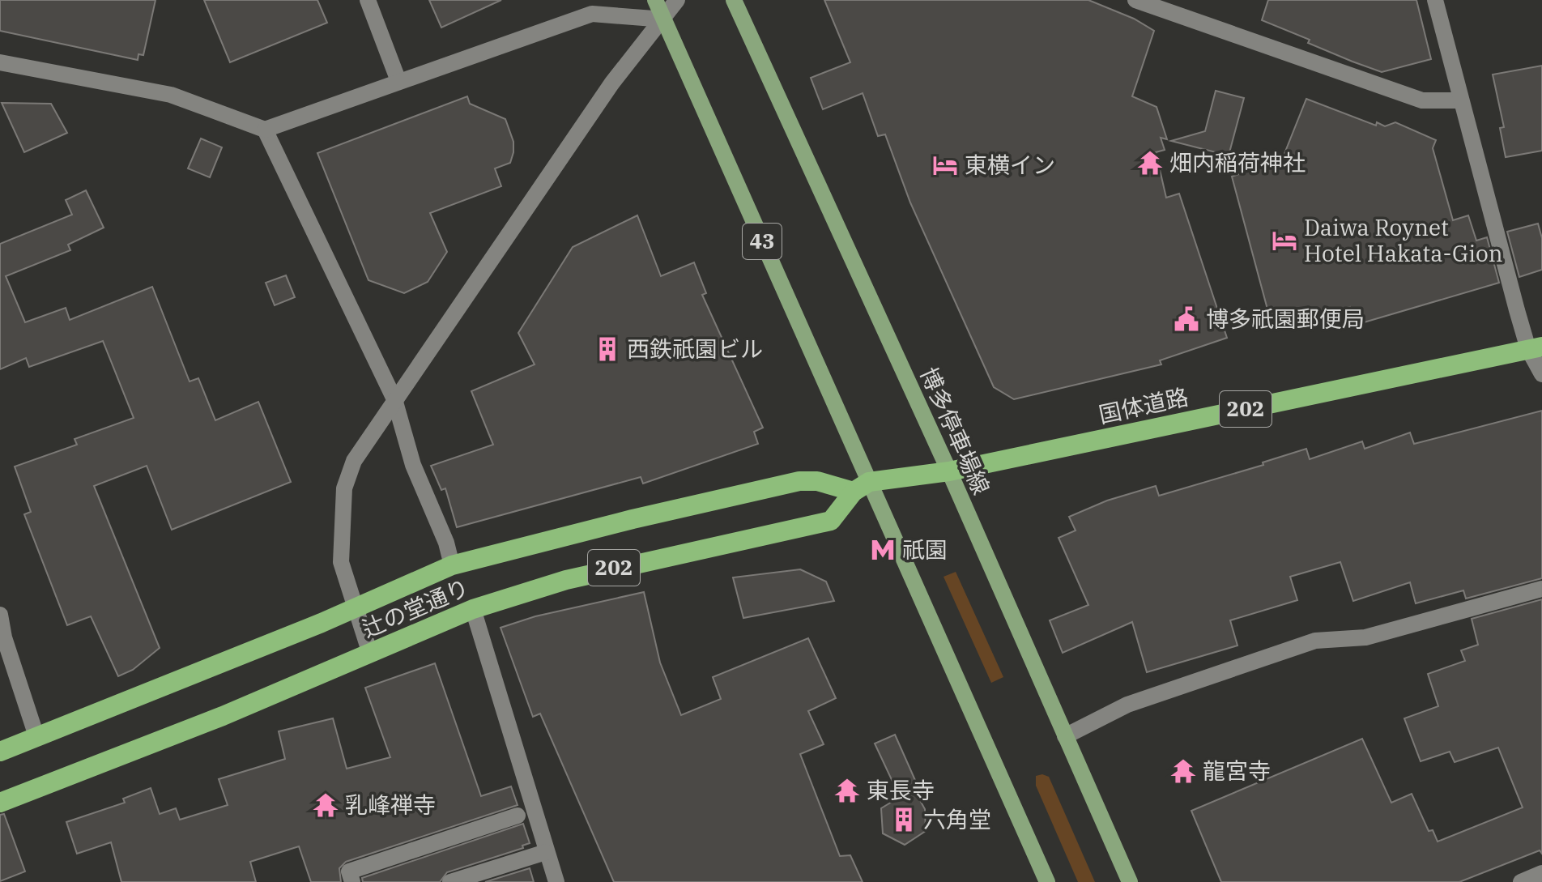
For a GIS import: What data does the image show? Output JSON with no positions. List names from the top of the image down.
{
  "streets": {
    "highway": ["国体道路", "202", "辻の堂通り"],
    "main road": ["43", "博多停車場線"]
  },
  "crossings": [
    ["43", "国体道路"],
    ["43", "辻の堂通り"],
    ["国体道路", "博多停車場線"],
    ["国体道路", "辻の堂通り"]
  ],
  "places": {
    "temple": [
      "畑内稲荷神社",
      "龍宮寺",
      "東長寺",
      "乳峰禅寺"
    ],
    "hotel": ["東横イン", "Daiwa Roynet Hotel Hakata-Gion"],
    "public building": ["博多祇園郵便局"],
    "building": ["西鉄祇園ビル", "六角堂"],
    "metro station": ["祇園"]
  }
}
